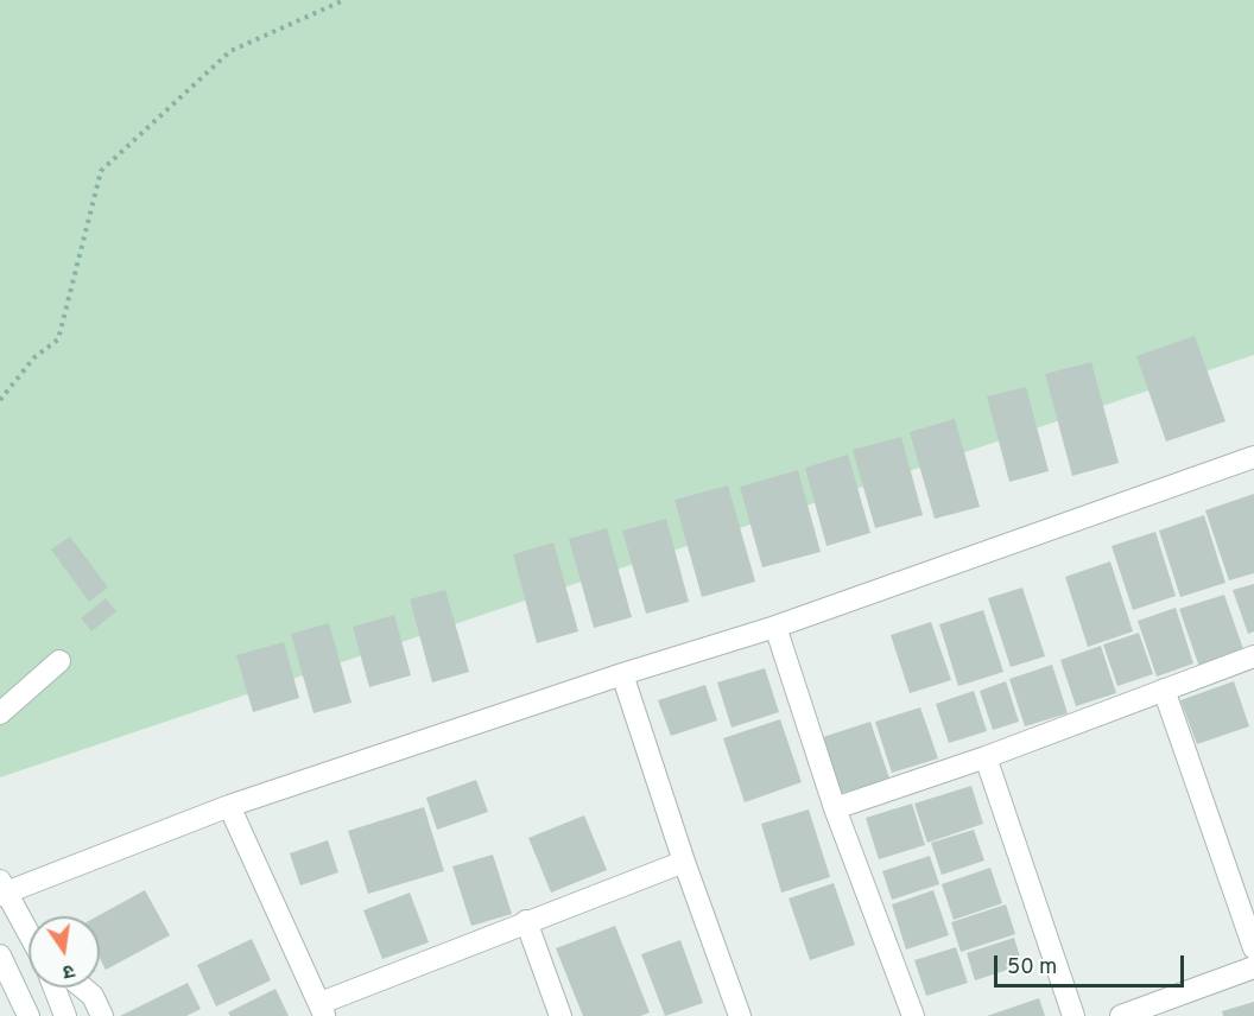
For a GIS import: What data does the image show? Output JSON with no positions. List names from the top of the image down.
{
  "scale_bar": "50 m",
  "north": "bottom"
}
